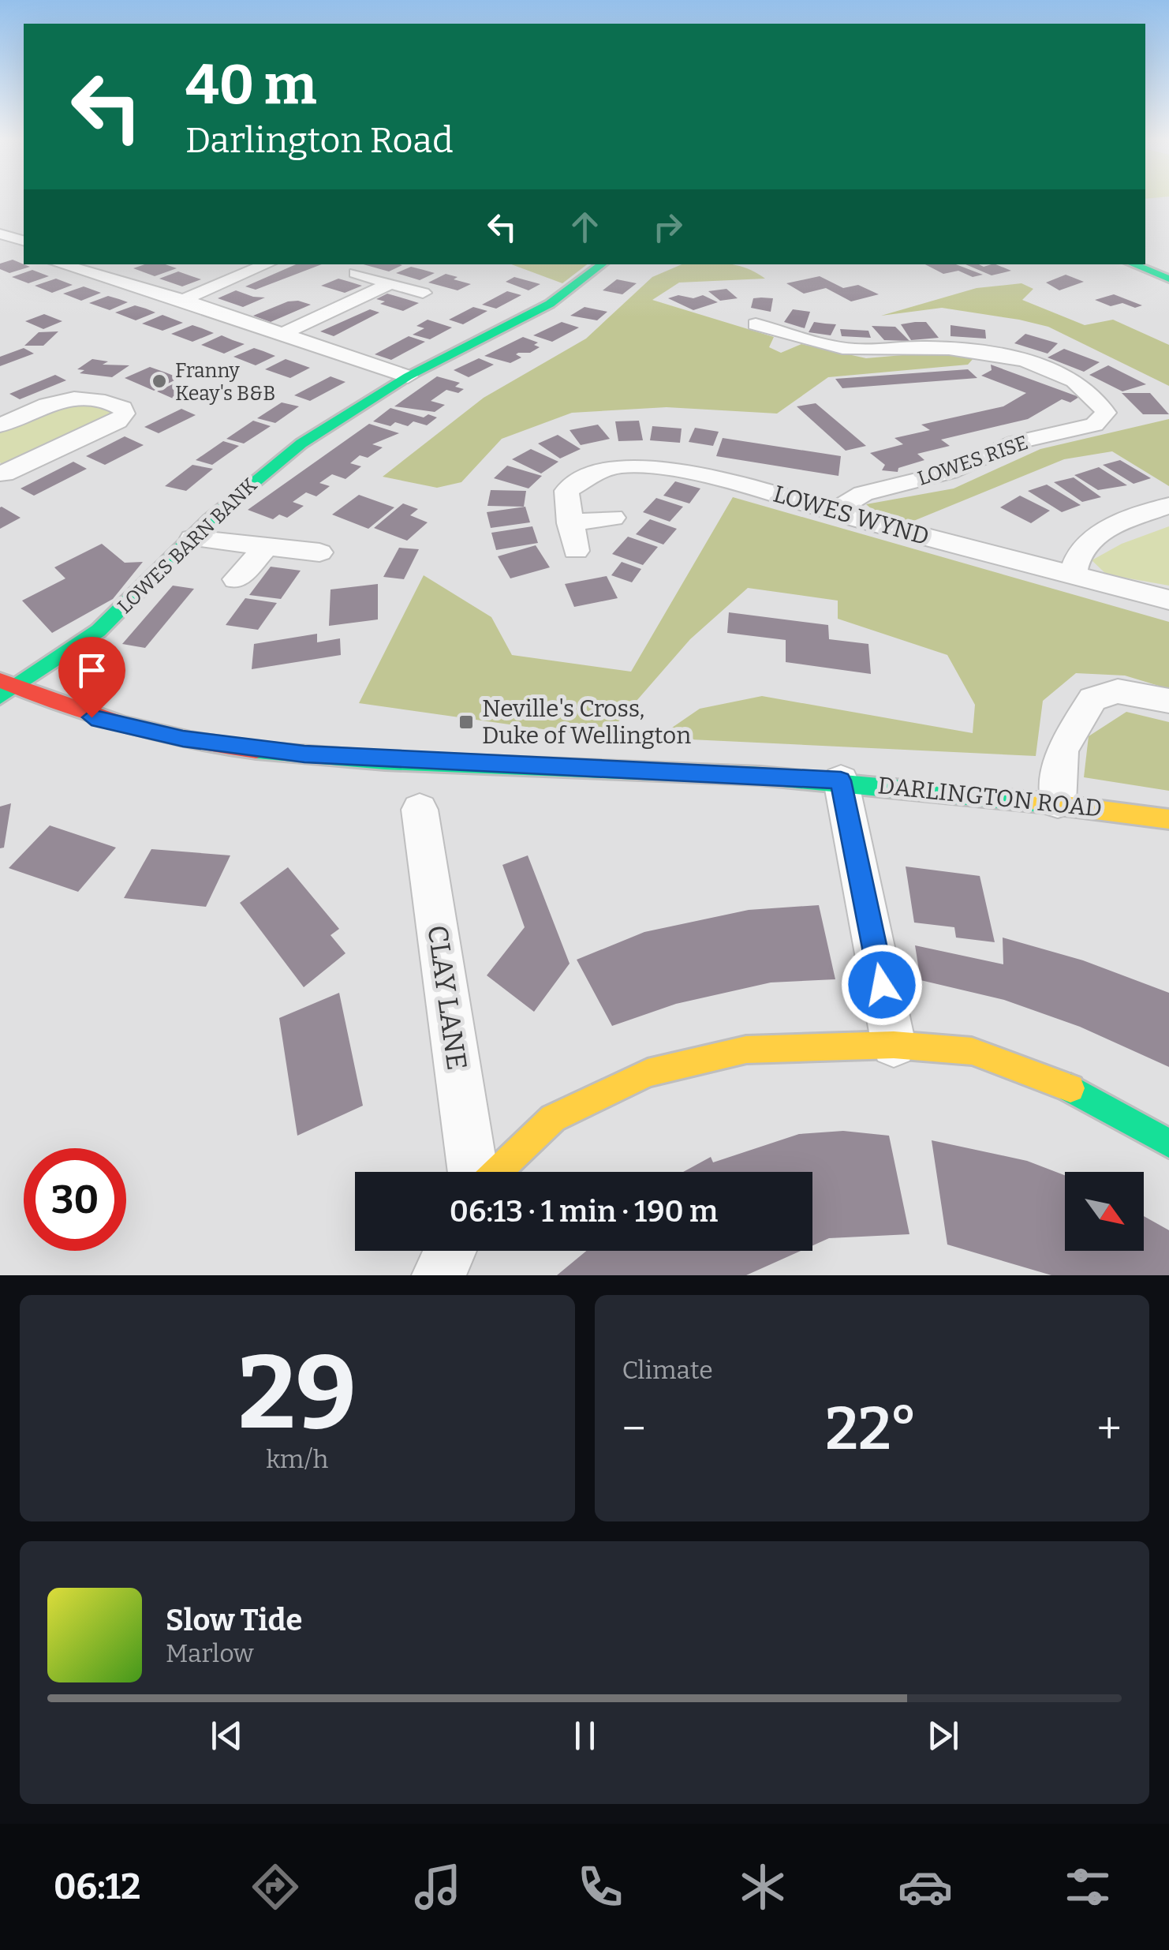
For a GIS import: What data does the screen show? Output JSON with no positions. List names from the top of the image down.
{
  "streets": {
    "main road": ["LOWES BARN BANK", "DARLINGTON ROAD"],
    "street": ["LOWES RISE", "LOWES WYND", "CLAY LANE"]
  },
  "crossings": [
    ["LOWES RISE", "LOWES WYND"],
    ["LOWES BARN BANK", "DARLINGTON ROAD"]
  ],
  "places": {
    "other": ["Franny Keay's B&B"],
    "transit": ["Neville's Cross, Duke of Wellington"]
  },
  "north": "bottom right",
  "page": {
    "turn": ["40 m", "Darlington Road"],
    "limit": "30",
    "trip": "06:13 · 1 min · 190 m",
    "tile": [
      ["29", "km/h"],
      "Climate"
    ],
    "heat": ["−", "22°", "+"],
    "song": ["Slow Tide", "Marlow"],
    "tabs": "06:12"
  }
}
